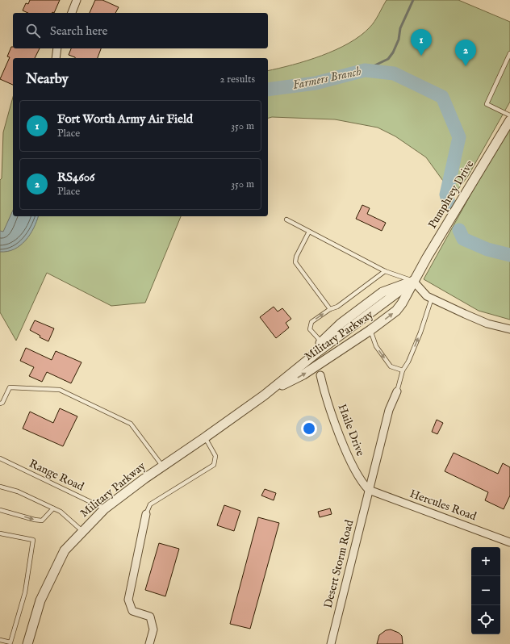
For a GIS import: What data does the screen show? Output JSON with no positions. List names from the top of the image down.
{
  "streets": {
    "street": [
      "Pumphrey Drive",
      "Military Parkway",
      "Haile Drive",
      "Hercules Road",
      "Desert Storm Road"
    ],
    "lane": ["Range Road"]
  },
  "crossings": [
    ["Pumphrey Drive", "Military Parkway"],
    ["Military Parkway", "Range Road"],
    ["Haile Drive", "Hercules Road"],
    ["Haile Drive", "Desert Storm Road"],
    ["Hercules Road", "Desert Storm Road"]
  ],
  "water": ["Farmers Branch"],
  "page": {
    "search": "Search here",
    "pins": ["1", "2"],
    "heading": ["Nearby", "2 results"],
    "list": [
      {
        "mark": "1",
        "name": "Fort Worth Army Air Field",
        "note": "Place",
        "value": "350 m"
      },
      {
        "mark": "2",
        "name": "RS4606",
        "note": "Place",
        "value": "350 m"
      }
    ],
    "map_buttons": ["+", "−"]
  }
}
